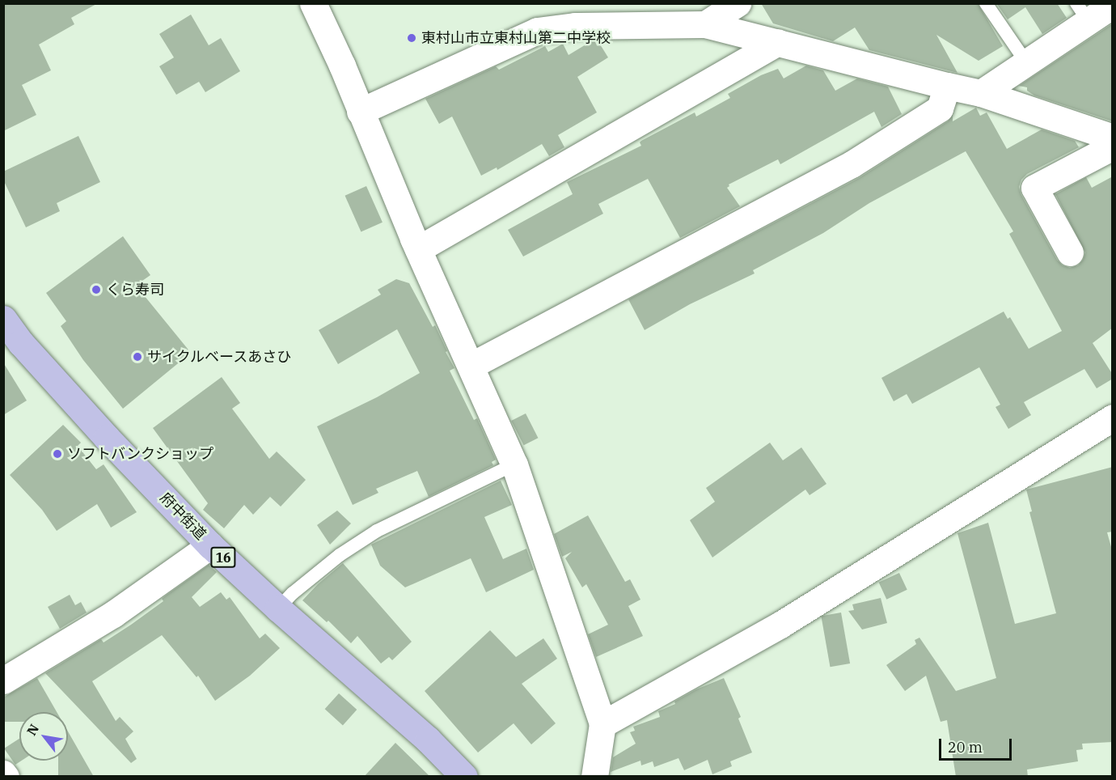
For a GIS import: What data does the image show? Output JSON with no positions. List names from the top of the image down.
{
  "streets": {
    "main road": ["府中街道", "16"]
  },
  "places": [
    "東村山市立東村山第二中学校",
    "くら寿司",
    "サイクルベースあさひ",
    "ソフトバンクショップ"
  ],
  "scale_bar": "20 m",
  "north": "top left"
}
